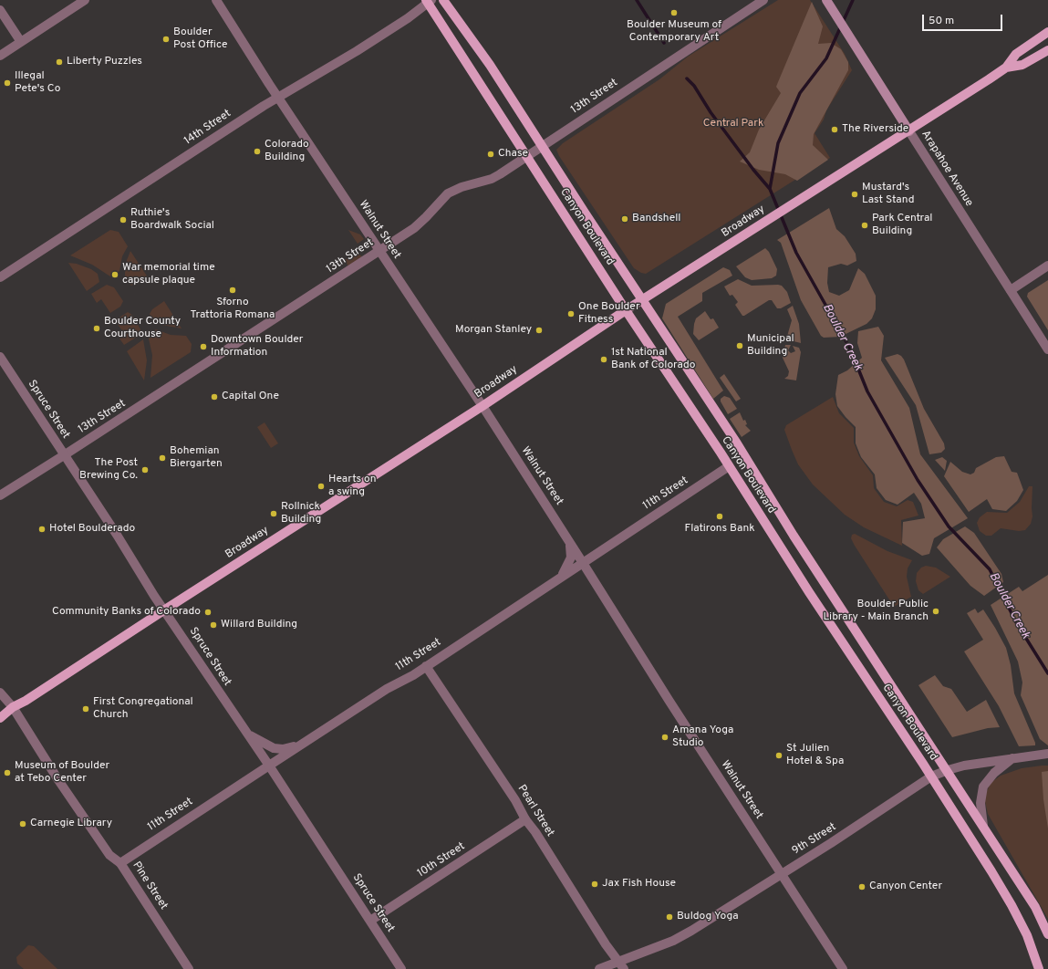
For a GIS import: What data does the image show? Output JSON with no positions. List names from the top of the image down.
{
  "streets": {
    "main road": ["Arapahoe Avenue", "Broadway", "Canyon Boulevard"],
    "street": [
      "13th Street",
      "14th Street",
      "Walnut Street",
      "Spruce Street",
      "11th Street",
      "Pearl Street",
      "9th Street",
      "10th Street",
      "Pine Street"
    ]
  },
  "crossings": [
    ["13th Street", "Canyon Boulevard"],
    ["13th Street", "Walnut Street"],
    ["13th Street", "Spruce Street"],
    ["14th Street", "Canyon Boulevard"],
    ["14th Street", "Walnut Street"],
    ["Arapahoe Avenue", "Broadway"],
    ["Broadway", "Canyon Boulevard"],
    ["Broadway", "Walnut Street"],
    ["Broadway", "Spruce Street"],
    ["Broadway", "Pine Street"],
    ["Canyon Boulevard", "11th Street"],
    ["Canyon Boulevard", "9th Street"],
    ["Walnut Street", "11th Street"],
    ["Walnut Street", "9th Street"],
    ["Spruce Street", "11th Street"],
    ["Spruce Street", "10th Street"],
    ["11th Street", "Pearl Street"],
    ["11th Street", "Pine Street"],
    ["Pearl Street", "9th Street"],
    ["Pearl Street", "10th Street"]
  ],
  "water": ["Boulder Creek"],
  "parks": ["Central Park"],
  "places": [
    "Boulder Museum of Contemporary Art",
    "Boulder Post Office",
    "Liberty Puzzles",
    "Illegal Pete's Co",
    "The Riverside",
    "Colorado Building",
    "Chase",
    "Mustard's Last Stand",
    "Bandshell",
    "Ruthie's Boardwalk Social",
    "Park Central Building",
    "War memorial time capsule plaque",
    "Sforno Trattoria Romana",
    "One Boulder Fitness",
    "Boulder County Courthouse",
    "Morgan Stanley",
    "Municipal Building",
    "Downtown Boulder Information",
    "1st National Bank of Colorado",
    "Capital One",
    "Bohemian Biergarten",
    "The Post Brewing Co.",
    "Hearts on a swing",
    "Rollnick Building",
    "Flatirons Bank",
    "Hotel Boulderado",
    "Boulder Public Library - Main Branch",
    "Community Banks of Colorado",
    "Willard Building",
    "First Congregational Church",
    "Amana Yoga Studio",
    "St Julien Hotel & Spa",
    "Museum of Boulder at Tebo Center",
    "Carnegie Library",
    "Jax Fish House",
    "Canyon Center",
    "Buldog Yoga"
  ],
  "scale_bar": "50 m"
}
